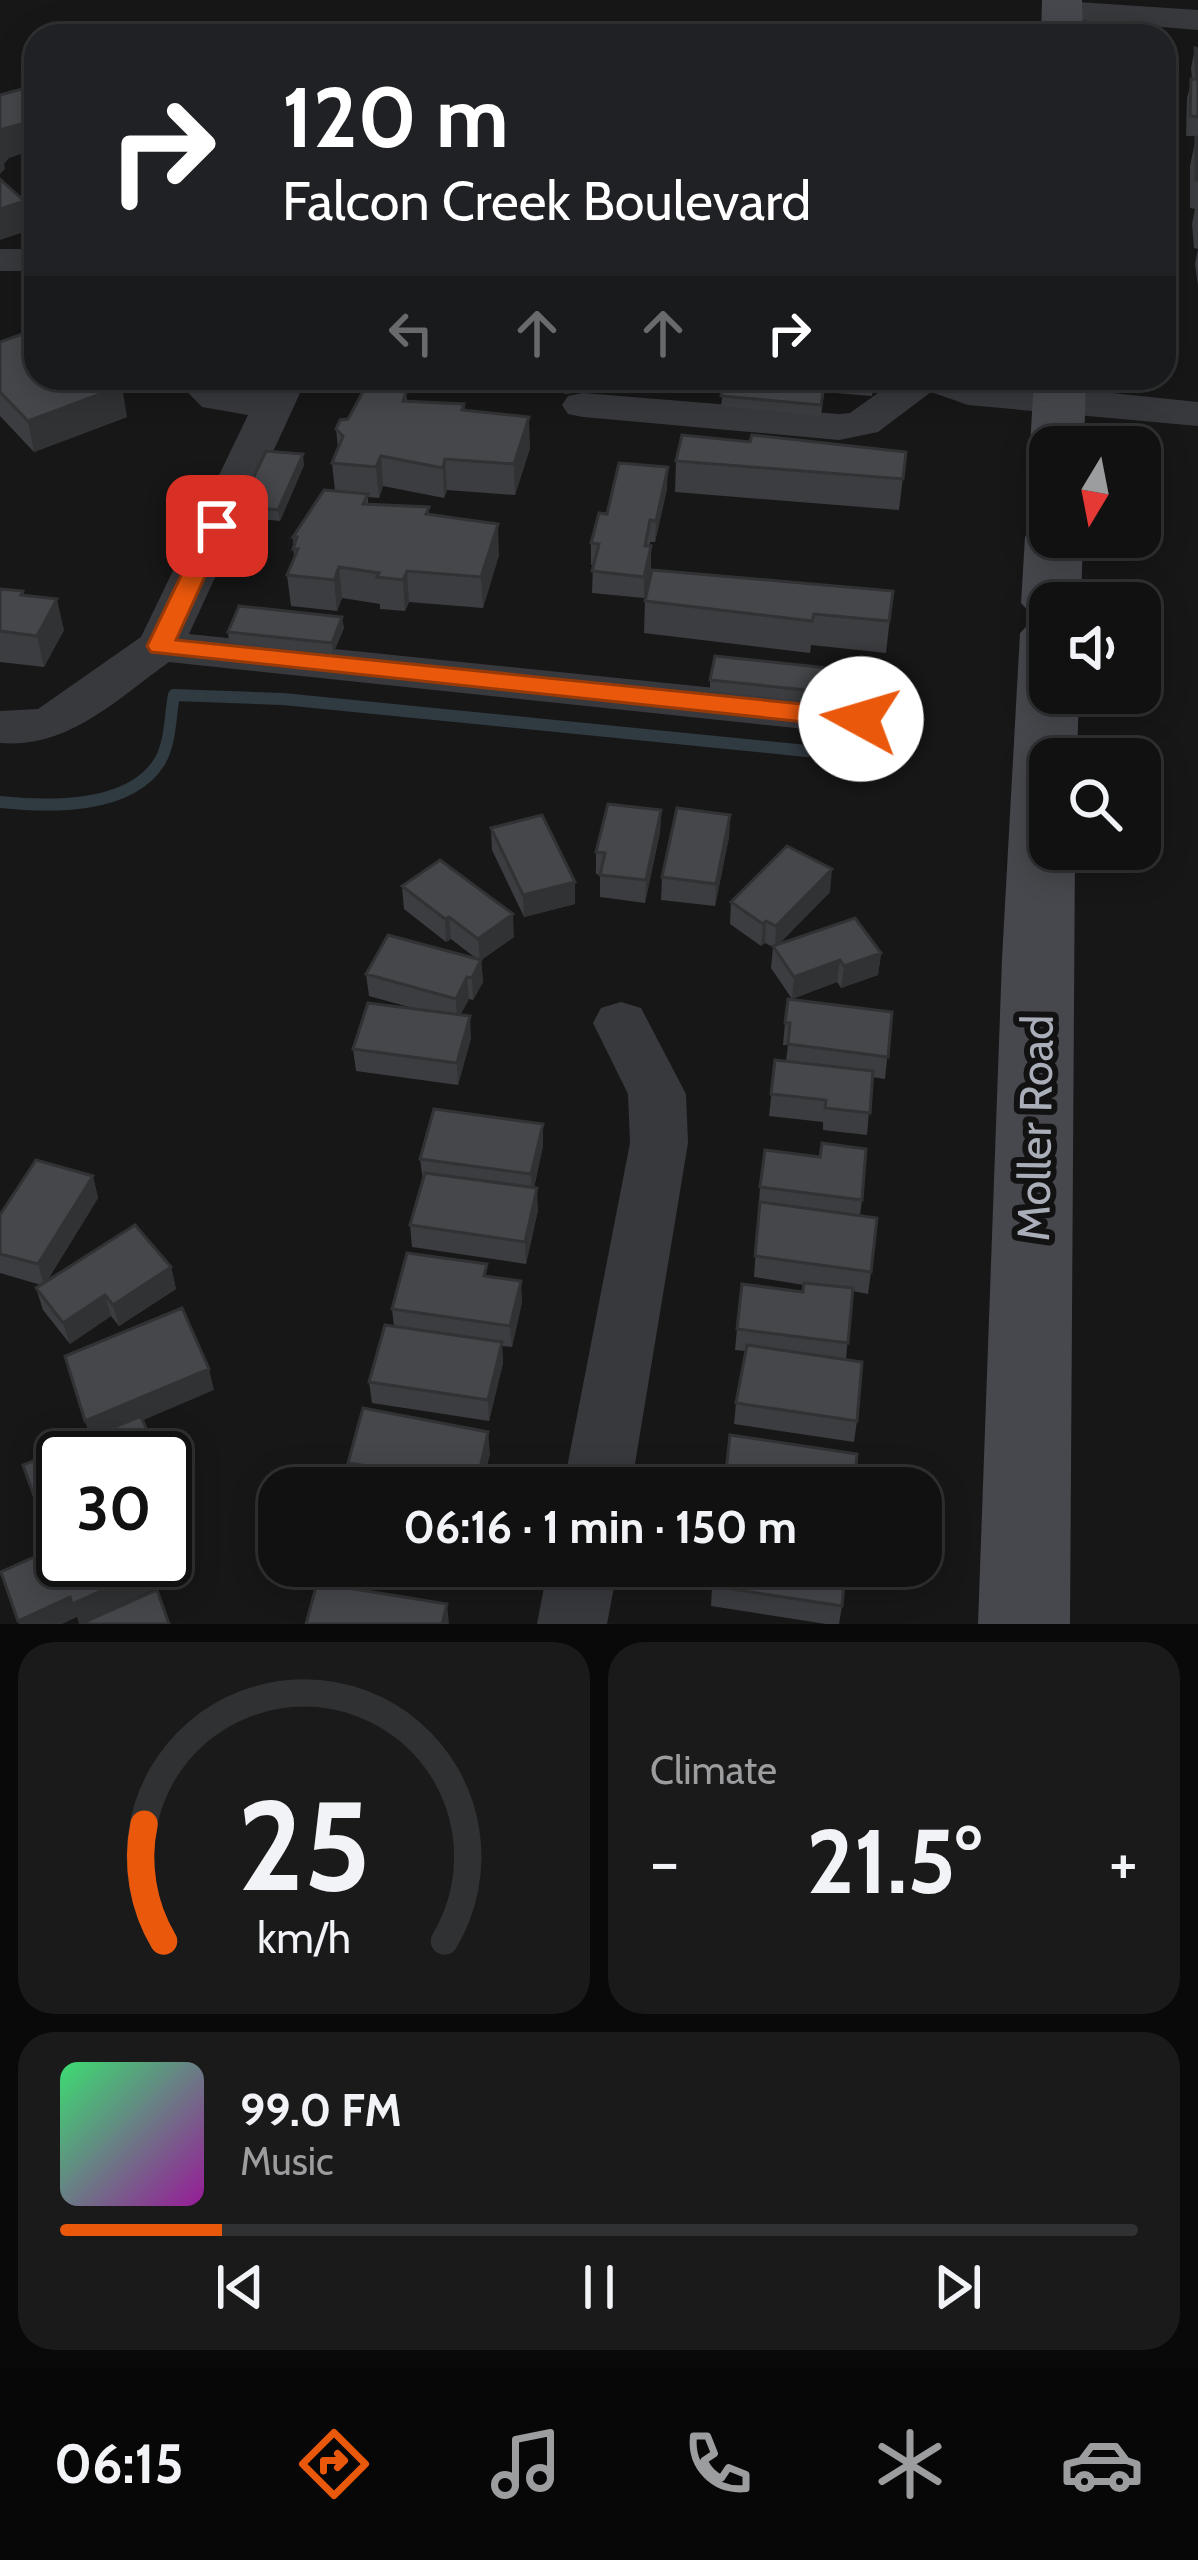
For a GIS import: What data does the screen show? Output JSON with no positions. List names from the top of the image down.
{
  "streets": {
    "street": ["Moller Road"]
  },
  "north": "bottom",
  "page": {
    "turn": ["120 m", "Falcon Creek Boulevard"],
    "limit": "30",
    "trip": "06:16 · 1 min · 150 m",
    "tile": "Climate",
    "heat": ["−", "21.5°", "+"],
    "song": ["99.0 FM", "Music"],
    "tabs": "06:15",
    "gauge": ["25", "km/h"]
  }
}
